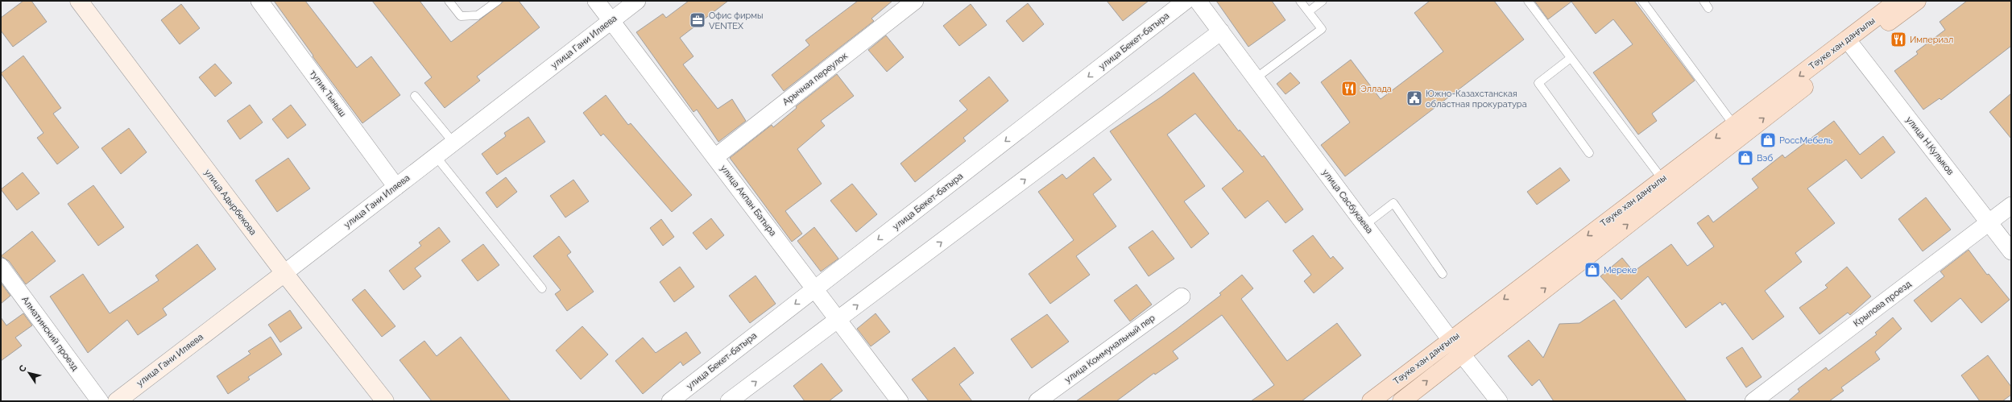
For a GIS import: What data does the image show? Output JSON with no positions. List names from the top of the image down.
{
  "streets": {
    "main road": ["улица Гани Иляева", "Тәуке хан даңғылы", "улица Адырбекова"],
    "street": [
      "улица Бекет-батыра",
      "Арычная переулок",
      "тупик Тыныш",
      "улица Н.Кулыков",
      "улица Акпан Батыра",
      "улица Сасбукаева",
      "Крылова проезд",
      "Алматинский проезд",
      "улица Коммунальный пер"
    ]
  },
  "crossings": [
    ["улица Бекет-батыра", "улица Акпан Батыра"],
    ["улица Гани Иляева", "тупик Тыныш"],
    ["улица Гани Иляева", "улица Акпан Батыра"],
    ["улица Гани Иляева", "улица Адырбекова"],
    ["Тәуке хан даңғылы", "улица Н.Кулыков"],
    ["Тәуке хан даңғылы", "улица Сасбукаева"],
    ["Арычная переулок", "улица Акпан Батыра"],
    ["улица Н.Кулыков", "Крылова проезд"]
  ],
  "places": {
    "office": ["Офис фирмы VENTEX"],
    "restaurant": ["Империал", "Эллада"],
    "public building": ["Южно-Казахстанская областная прокуратура"],
    "shop": ["РоссМебель", "Вэб", "Мереке"]
  },
  "north": "top left"
}
